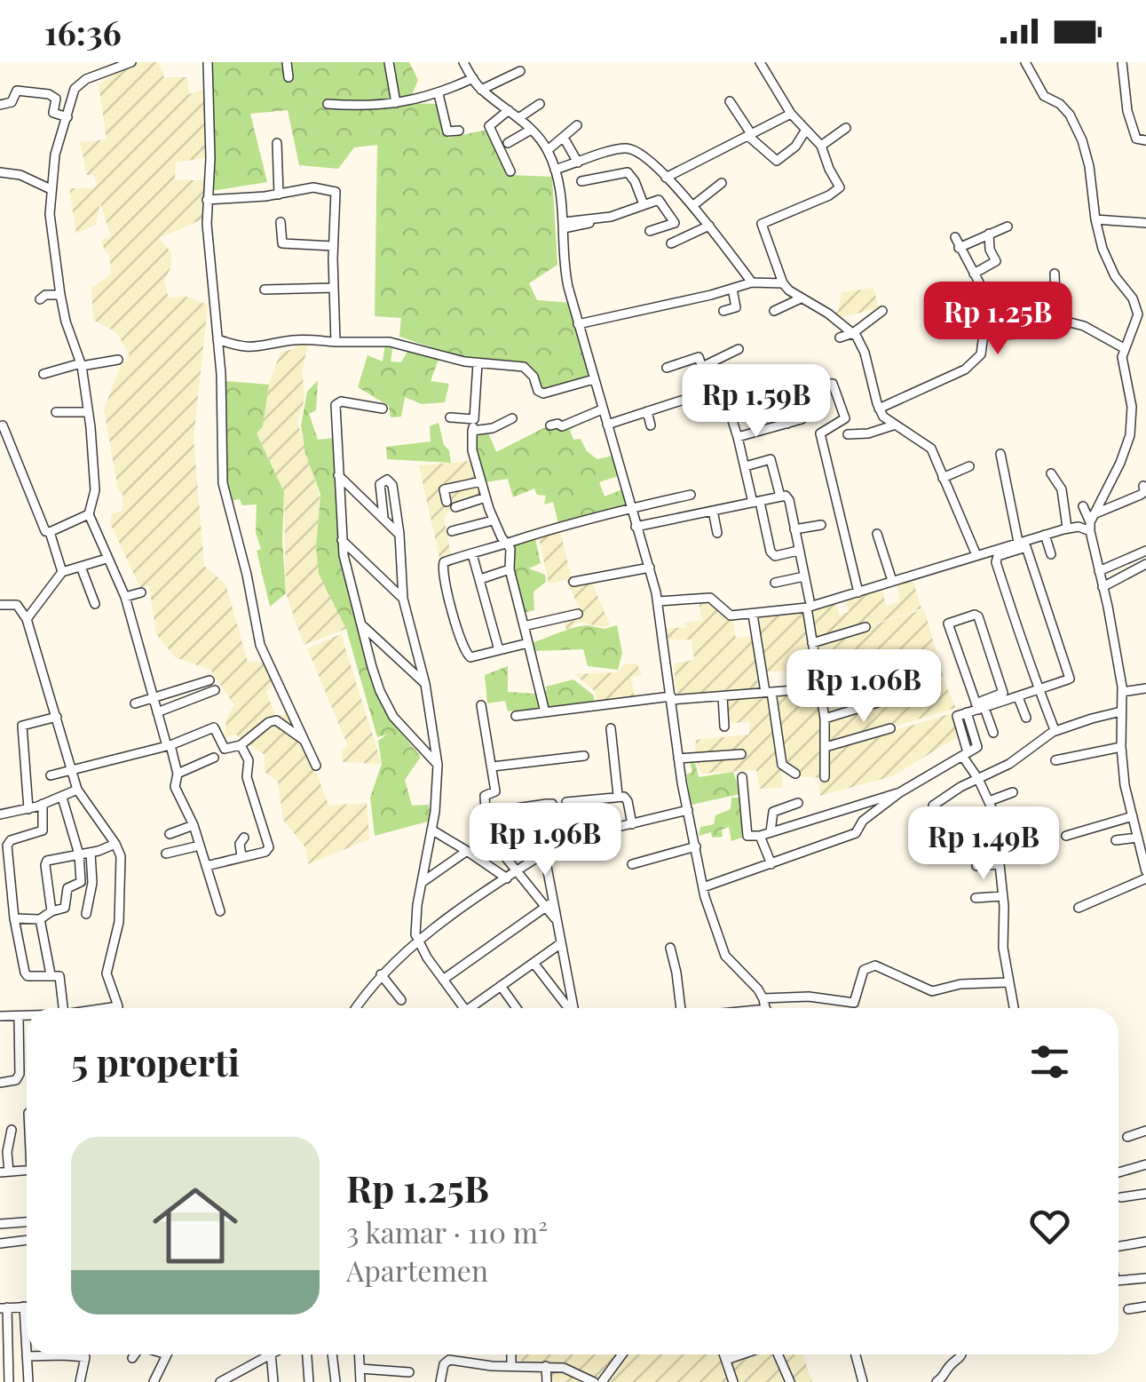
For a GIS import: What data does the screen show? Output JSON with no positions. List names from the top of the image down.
{
  "page": {
    "status": "16:36",
    "price": [
      "Rp 1.25B",
      "Rp 1.59B",
      "Rp 1.06B",
      "Rp 1.96B",
      "Rp 1.49B"
    ],
    "heading": "5 properti",
    "list": [
      {
        "name": "Rp 1.25B",
        "note": "3 kamar · 110 m² · Apartemen"
      }
    ]
  }
}
